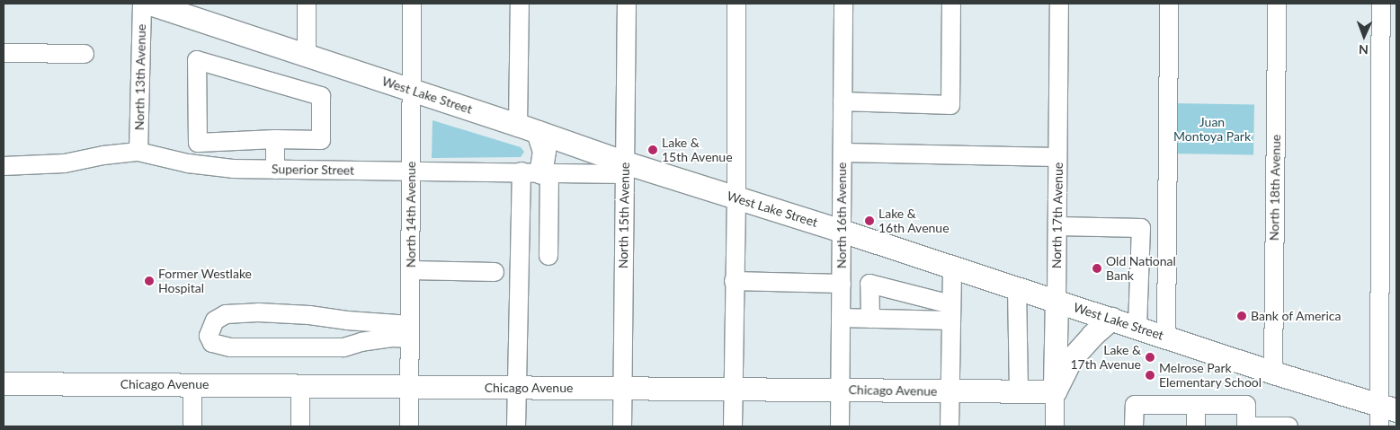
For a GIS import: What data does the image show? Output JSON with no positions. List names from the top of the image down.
{
  "streets": {
    "main road": ["West Lake Street", "North 17th Avenue", "Chicago Avenue"],
    "street": [
      "North 13th Avenue",
      "Superior Street",
      "North 18th Avenue",
      "North 14th Avenue",
      "North 15th Avenue",
      "North 16th Avenue"
    ]
  },
  "crossings": [
    ["North 13th Avenue", "Superior Street"],
    ["West Lake Street", "Superior Street"],
    ["West Lake Street", "North 18th Avenue"],
    ["West Lake Street", "North 14th Avenue"],
    ["West Lake Street", "North 15th Avenue"],
    ["West Lake Street", "North 16th Avenue"],
    ["West Lake Street", "North 17th Avenue"],
    ["Superior Street", "North 14th Avenue"],
    ["Superior Street", "North 15th Avenue"],
    ["North 14th Avenue", "Chicago Avenue"],
    ["North 15th Avenue", "Chicago Avenue"],
    ["North 16th Avenue", "Chicago Avenue"],
    ["North 17th Avenue", "Chicago Avenue"]
  ],
  "parks": ["Juan Montoya Park"],
  "places": [
    "Lake & 15th Avenue",
    "Lake & 16th Avenue",
    "Old National Bank",
    "Former Westlake Hospital",
    "Bank of America",
    "Lake & 17th Avenue",
    "Melrose Park Elementary School"
  ],
  "north": "bottom"
}
